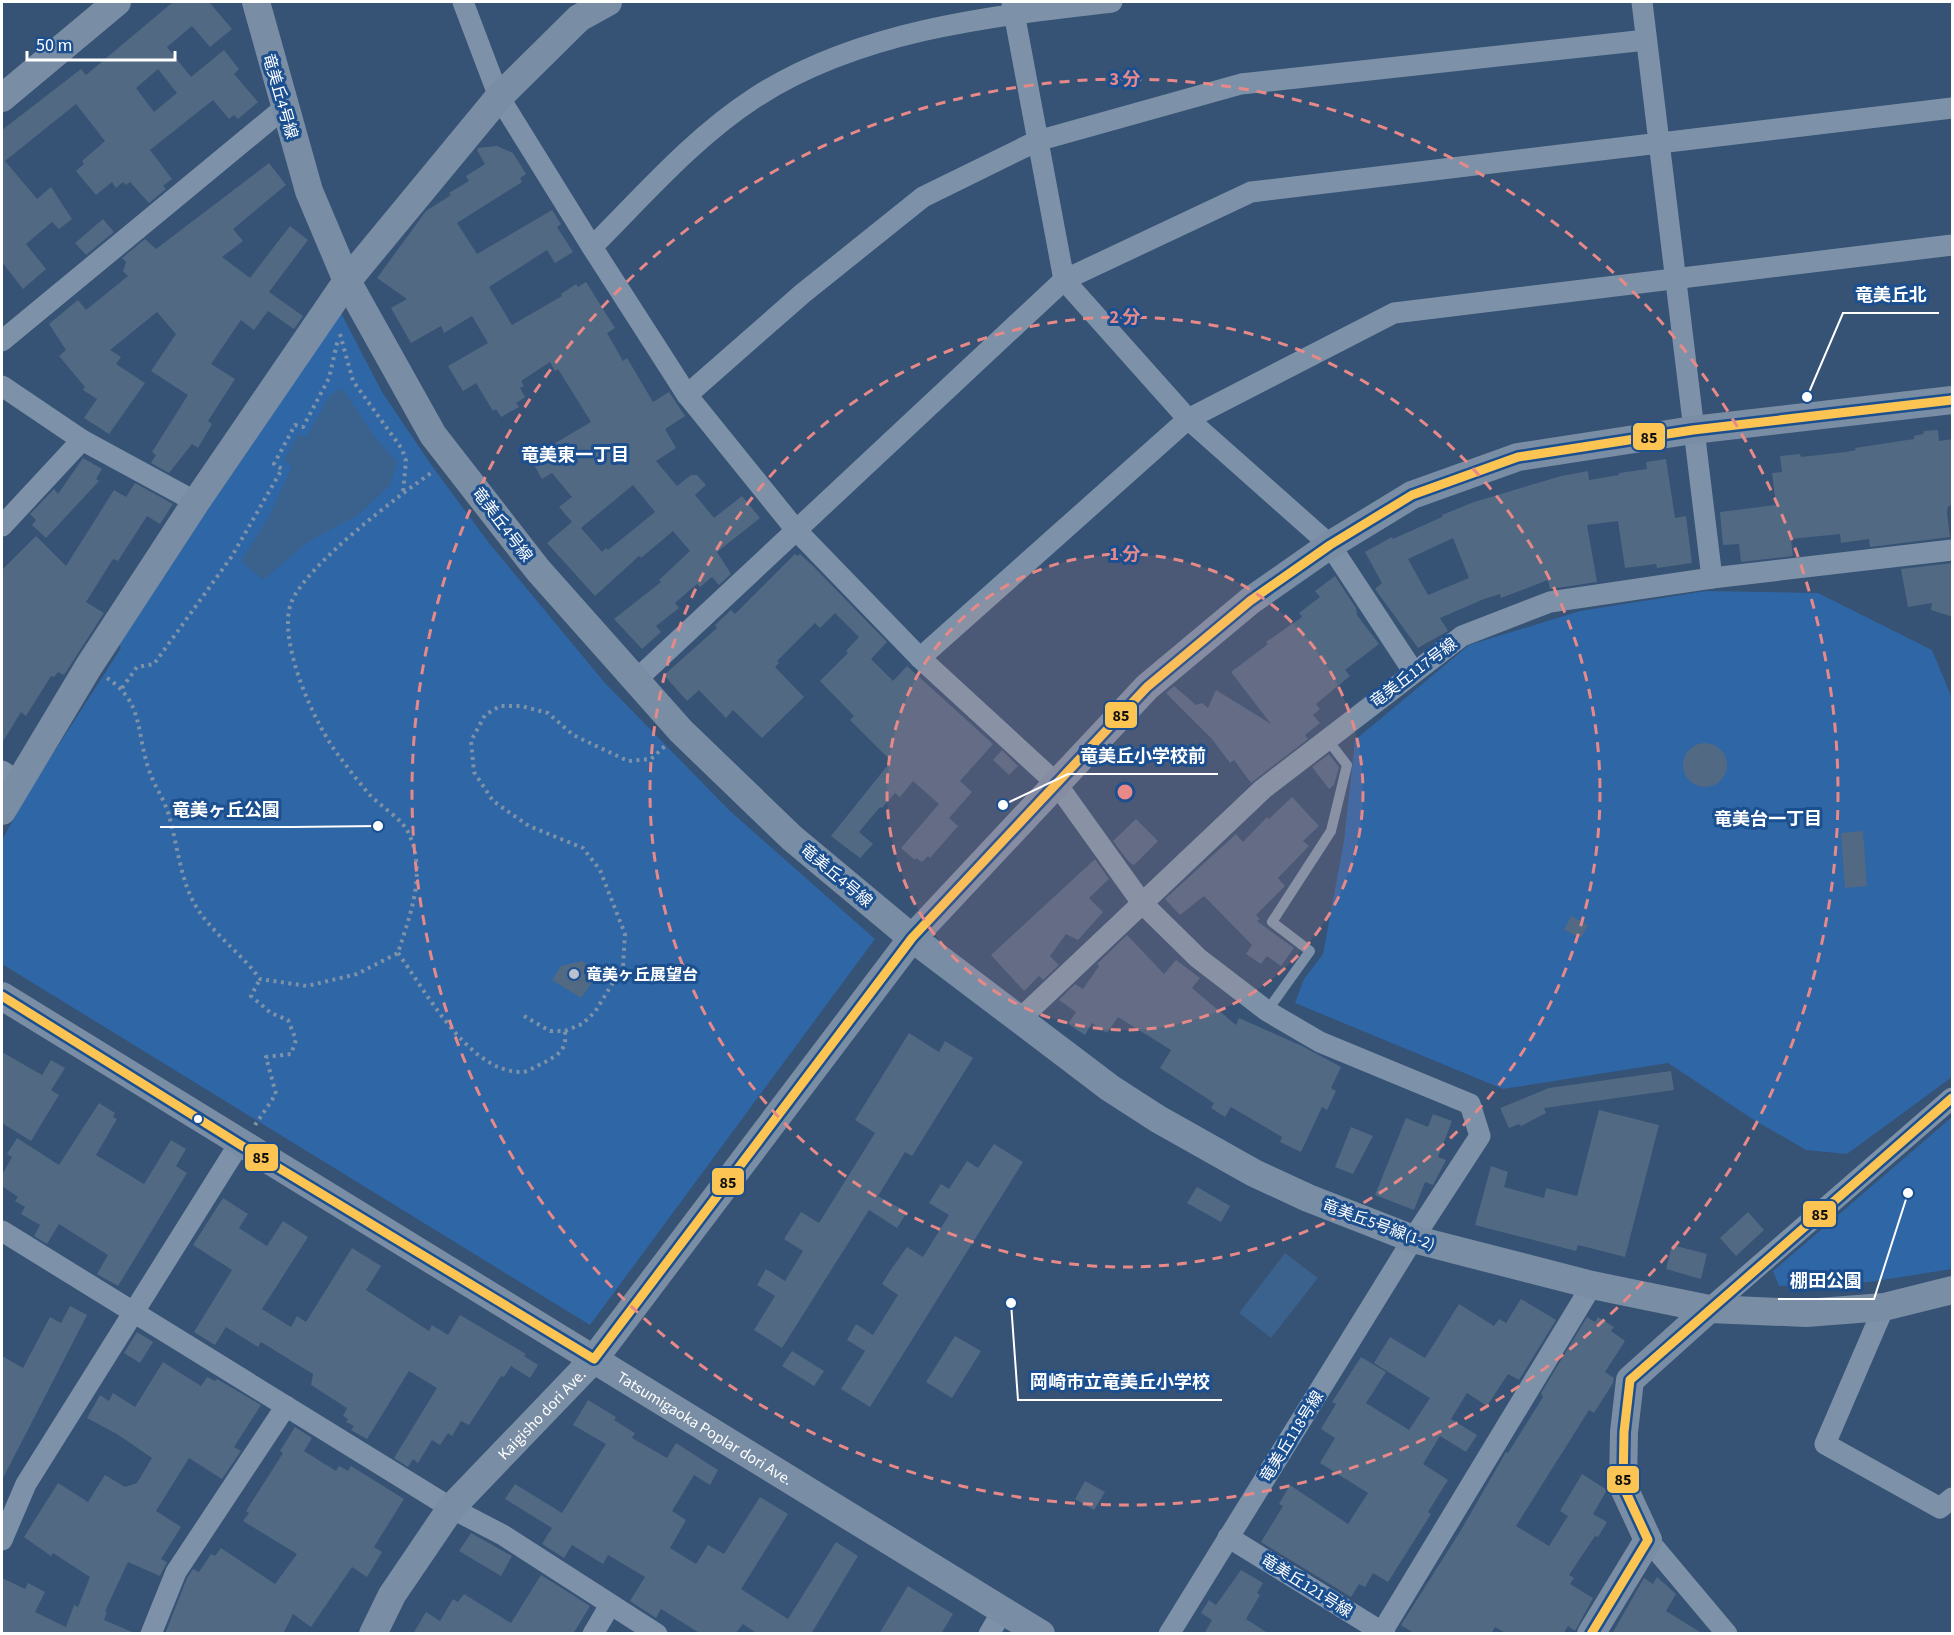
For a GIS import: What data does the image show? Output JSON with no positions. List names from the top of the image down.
{
  "streets": {
    "street": [
      "竜美丘4号線",
      "竜美丘117号線",
      "竜美丘5号線(1-2)",
      "Kaigisho dori Ave.",
      "Tatsumigaoka Poplar dori Ave.",
      "竜美丘118号線",
      "竜美丘121号線"
    ]
  },
  "crossings": [
    ["竜美丘4号線", "竜美丘5号線(1-2)"],
    ["竜美丘4号線", "Kaigisho dori Ave."],
    ["竜美丘117号線", "竜美丘5号線(1-2)"],
    ["竜美丘5号線(1-2)", "Kaigisho dori Ave."],
    ["竜美丘5号線(1-2)", "竜美丘118号線"],
    ["Kaigisho dori Ave.", "Tatsumigaoka Poplar dori Ave."],
    ["竜美丘118号線", "竜美丘121号線"]
  ],
  "districts": ["竜美東一丁目", "竜美台一丁目"],
  "places": [
    "竜美丘北",
    "竜美丘小学校前",
    "竜美ヶ丘公園",
    "竜美ヶ丘展望台",
    "棚田公園",
    "岡崎市立竜美丘小学校"
  ],
  "lines": ["transit line 85"],
  "scale_bar": "50 m",
  "rings": ["3 分", "2 分", "1 分"]
}
